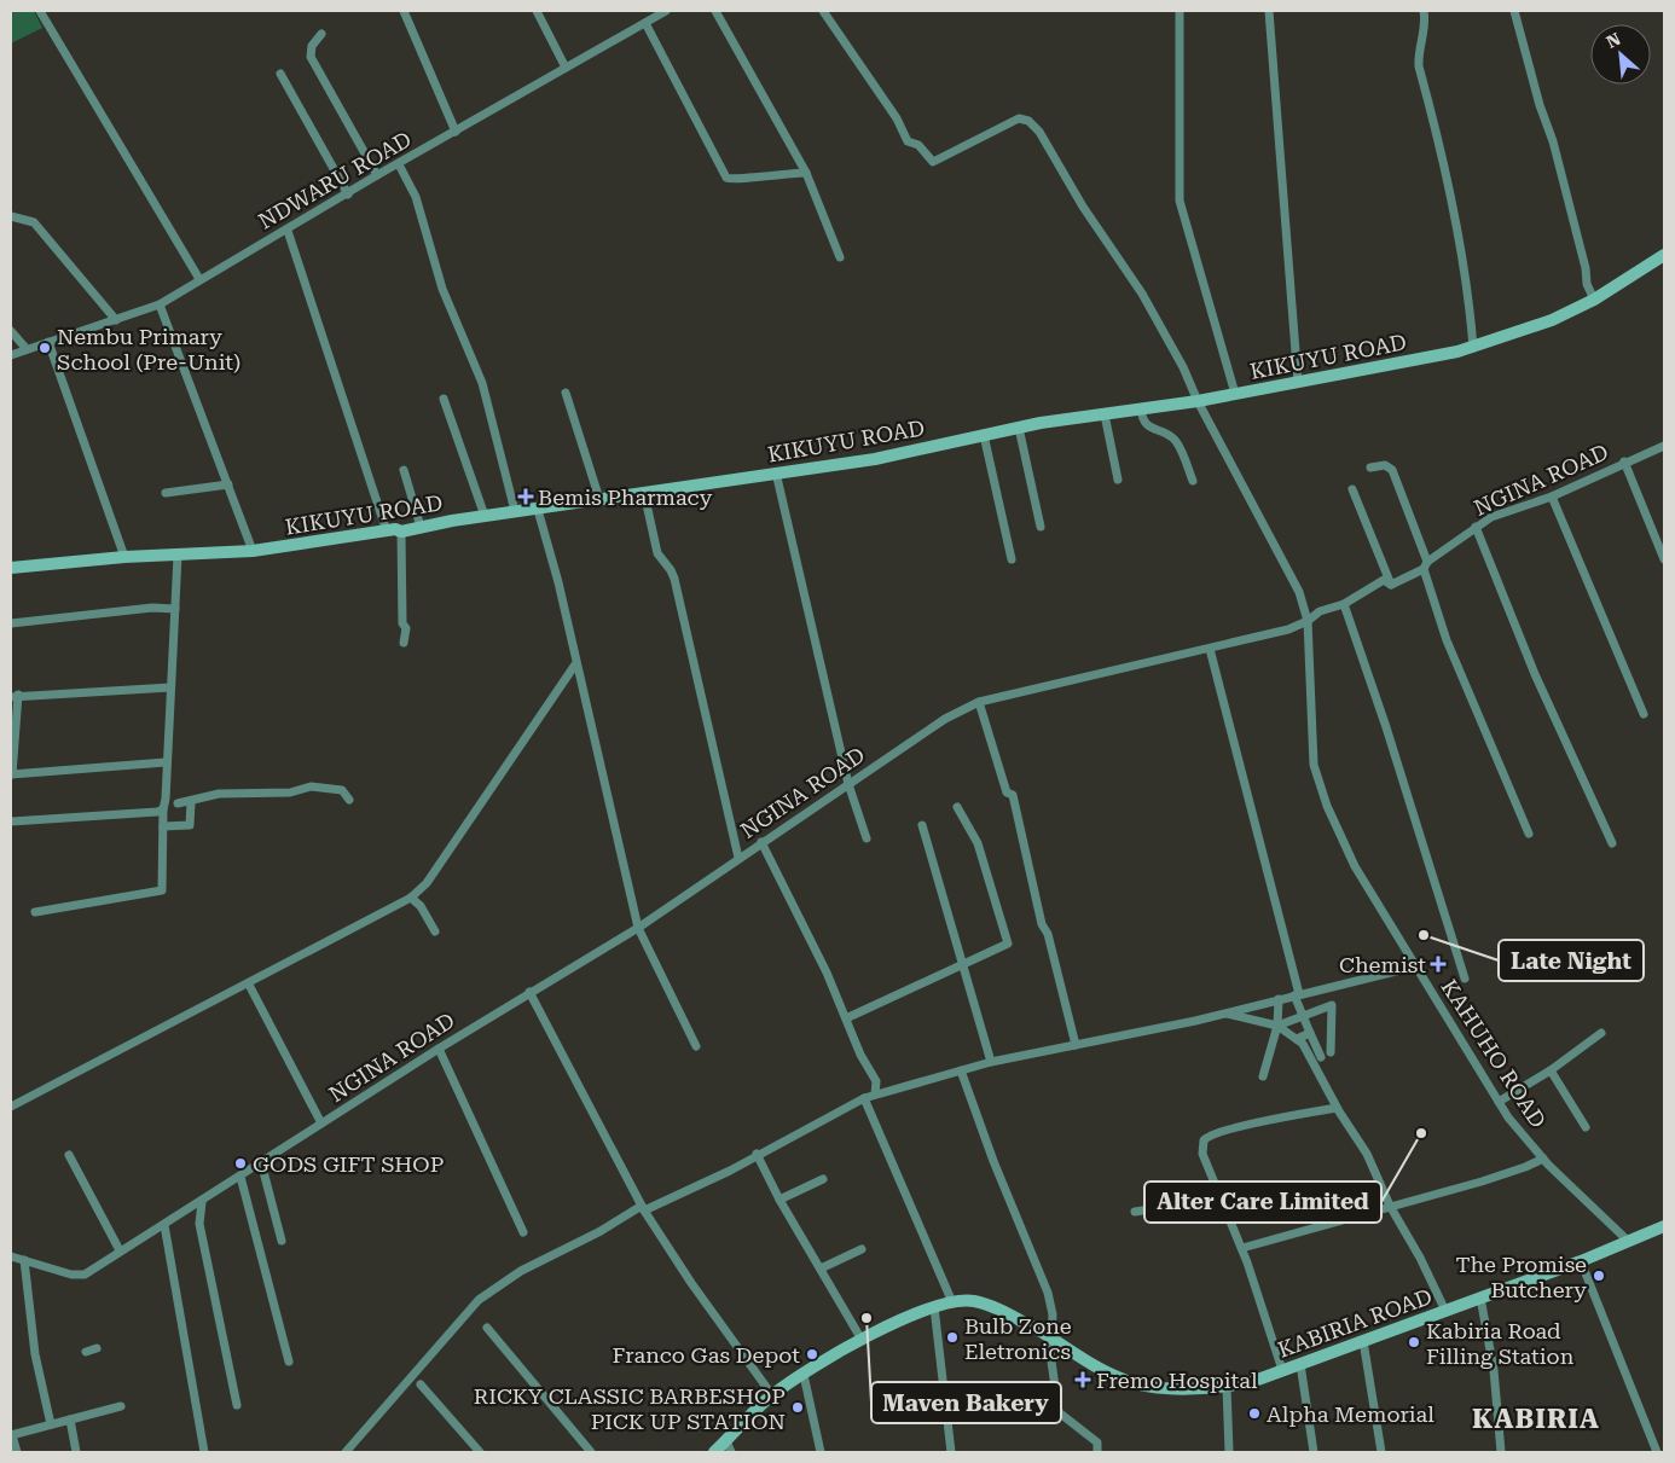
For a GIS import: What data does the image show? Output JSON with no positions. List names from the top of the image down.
{
  "streets": {
    "main road": ["KIKUYU ROAD", "KABIRIA ROAD"],
    "street": ["NDWARU ROAD", "NGINA ROAD", "KAHUHO ROAD"]
  },
  "crossings": [
    ["KIKUYU ROAD", "KAHUHO ROAD"],
    ["NGINA ROAD", "KAHUHO ROAD"],
    ["KAHUHO ROAD", "KABIRIA ROAD"]
  ],
  "districts": ["KABIRIA"],
  "places": {
    "other": [
      "Nembu Primary School (Pre-Unit)",
      "Late Night",
      "Alter Care Limited",
      "GODS GIFT SHOP",
      "The Promise Butchery",
      "Maven Bakery",
      "Bulb Zone Eletronics",
      "Kabiria Road Filling Station",
      "Franco Gas Depot",
      "RICKY CLASSIC BARBESHOP PICK UP STATION",
      "Alpha Memorial"
    ],
    "health": ["Bemis Pharmacy", "Chemist", "Fremo Hospital"]
  },
  "north": "top left"
}
